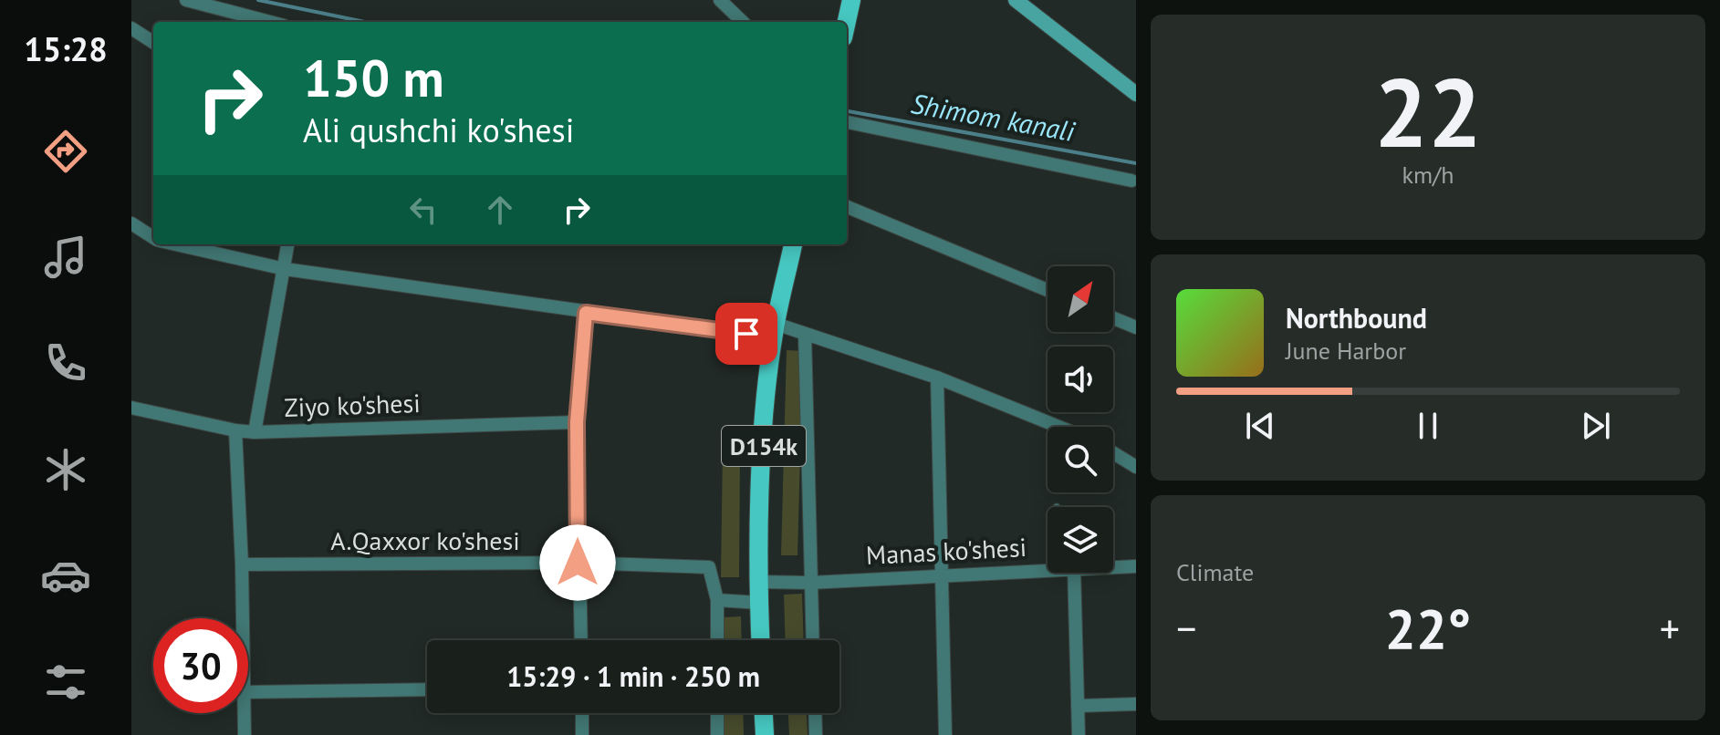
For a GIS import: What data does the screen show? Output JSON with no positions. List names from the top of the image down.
{
  "streets": {
    "main road": ["D154k"],
    "street": ["Ziyo ko'shesi", "A.Qaxxor ko'shesi", "Manas ko'shesi"]
  },
  "crossings": [
    ["D154k", "Manas ko'shesi"]
  ],
  "water": ["Shimom kanali"],
  "north": "top right",
  "page": {
    "tabs": "15:28",
    "tile": [
      ["22", "km/h"],
      "Climate"
    ],
    "turn": ["150 m", "Ali qushchi ko'shesi"],
    "song": ["Northbound", "June Harbor"],
    "heat": ["−", "22°", "+"],
    "limit": "30",
    "trip": "15:29 · 1 min · 250 m"
  }
}
